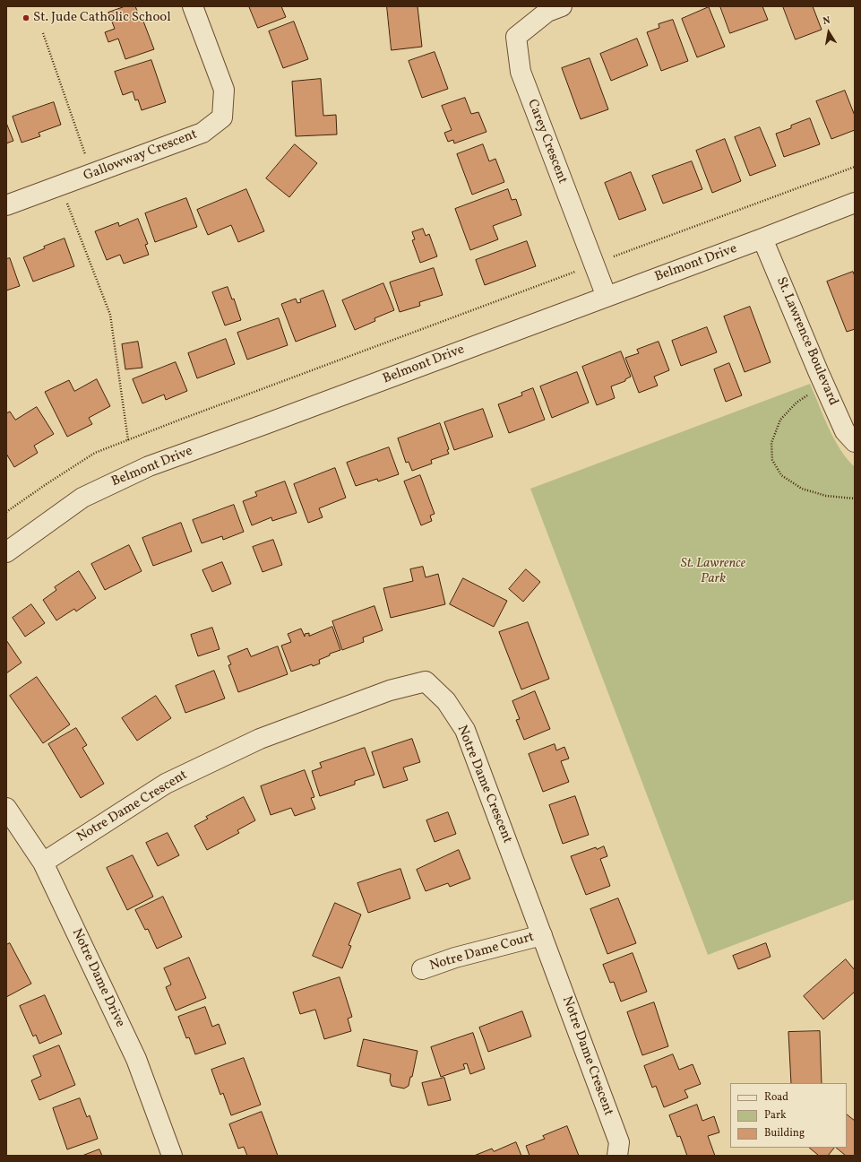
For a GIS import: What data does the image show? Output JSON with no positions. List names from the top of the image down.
{
  "streets": {
    "street": [
      "Carey Crescent",
      "Gallowway Crescent",
      "Belmont Drive",
      "St. Lawrence Boulevard",
      "Notre Dame Crescent",
      "Notre Dame Court",
      "Notre Dame Drive"
    ]
  },
  "crossings": [
    ["Carey Crescent", "Belmont Drive"],
    ["Belmont Drive", "St. Lawrence Boulevard"],
    ["Notre Dame Crescent", "Notre Dame Court"],
    ["Notre Dame Crescent", "Notre Dame Drive"]
  ],
  "parks": ["St. Lawrence Park"],
  "places": ["St. Jude Catholic School"],
  "legend": ["Road", "Park", "Building"],
  "north": "top"
}
